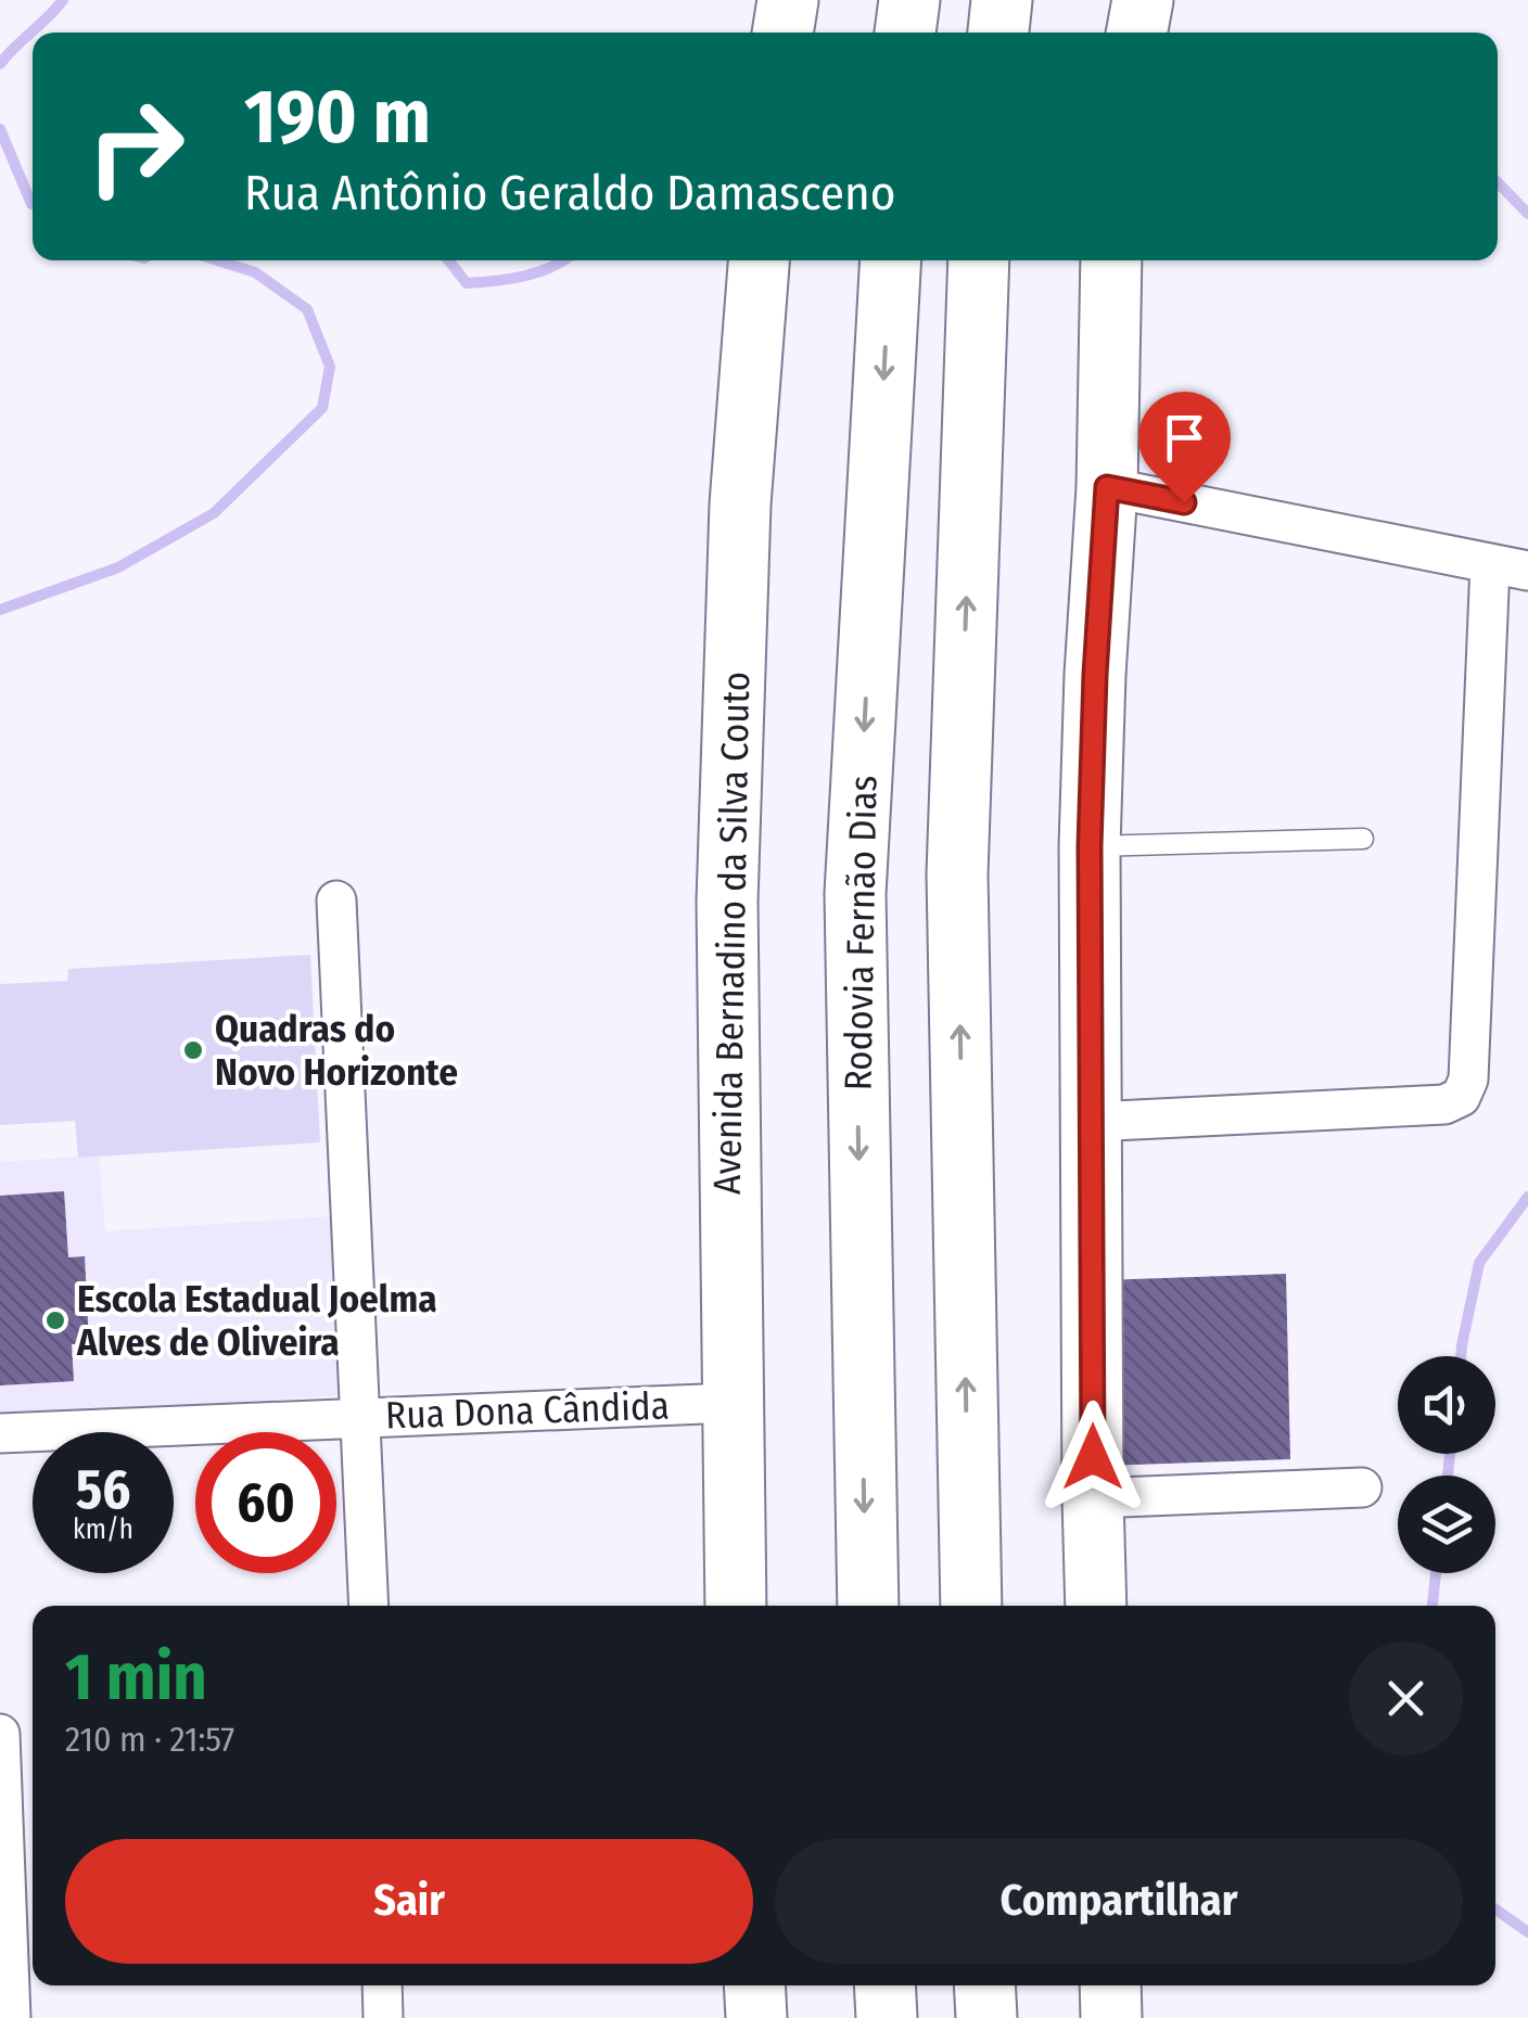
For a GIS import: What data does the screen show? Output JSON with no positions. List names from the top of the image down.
{
  "streets": {
    "main road": ["Avenida Bernadino da Silva Couto", "Rodovia Fernão Dias"],
    "street": ["Rua Dona Cândida"]
  },
  "crossings": [
    ["Avenida Bernadino da Silva Couto", "Rua Dona Cândida"]
  ],
  "places": ["Quadras do Novo Horizonte", "Escola Estadual Joelma Alves de Oliveira"],
  "page": {
    "turn": ["190 m", "Rua Antônio Geraldo Damasceno"],
    "speed": "56 km/h",
    "limit": "60",
    "heading": ["1 min", "210 m · 21:57"],
    "buttons": ["Sair", "Compartilhar"]
  }
}
